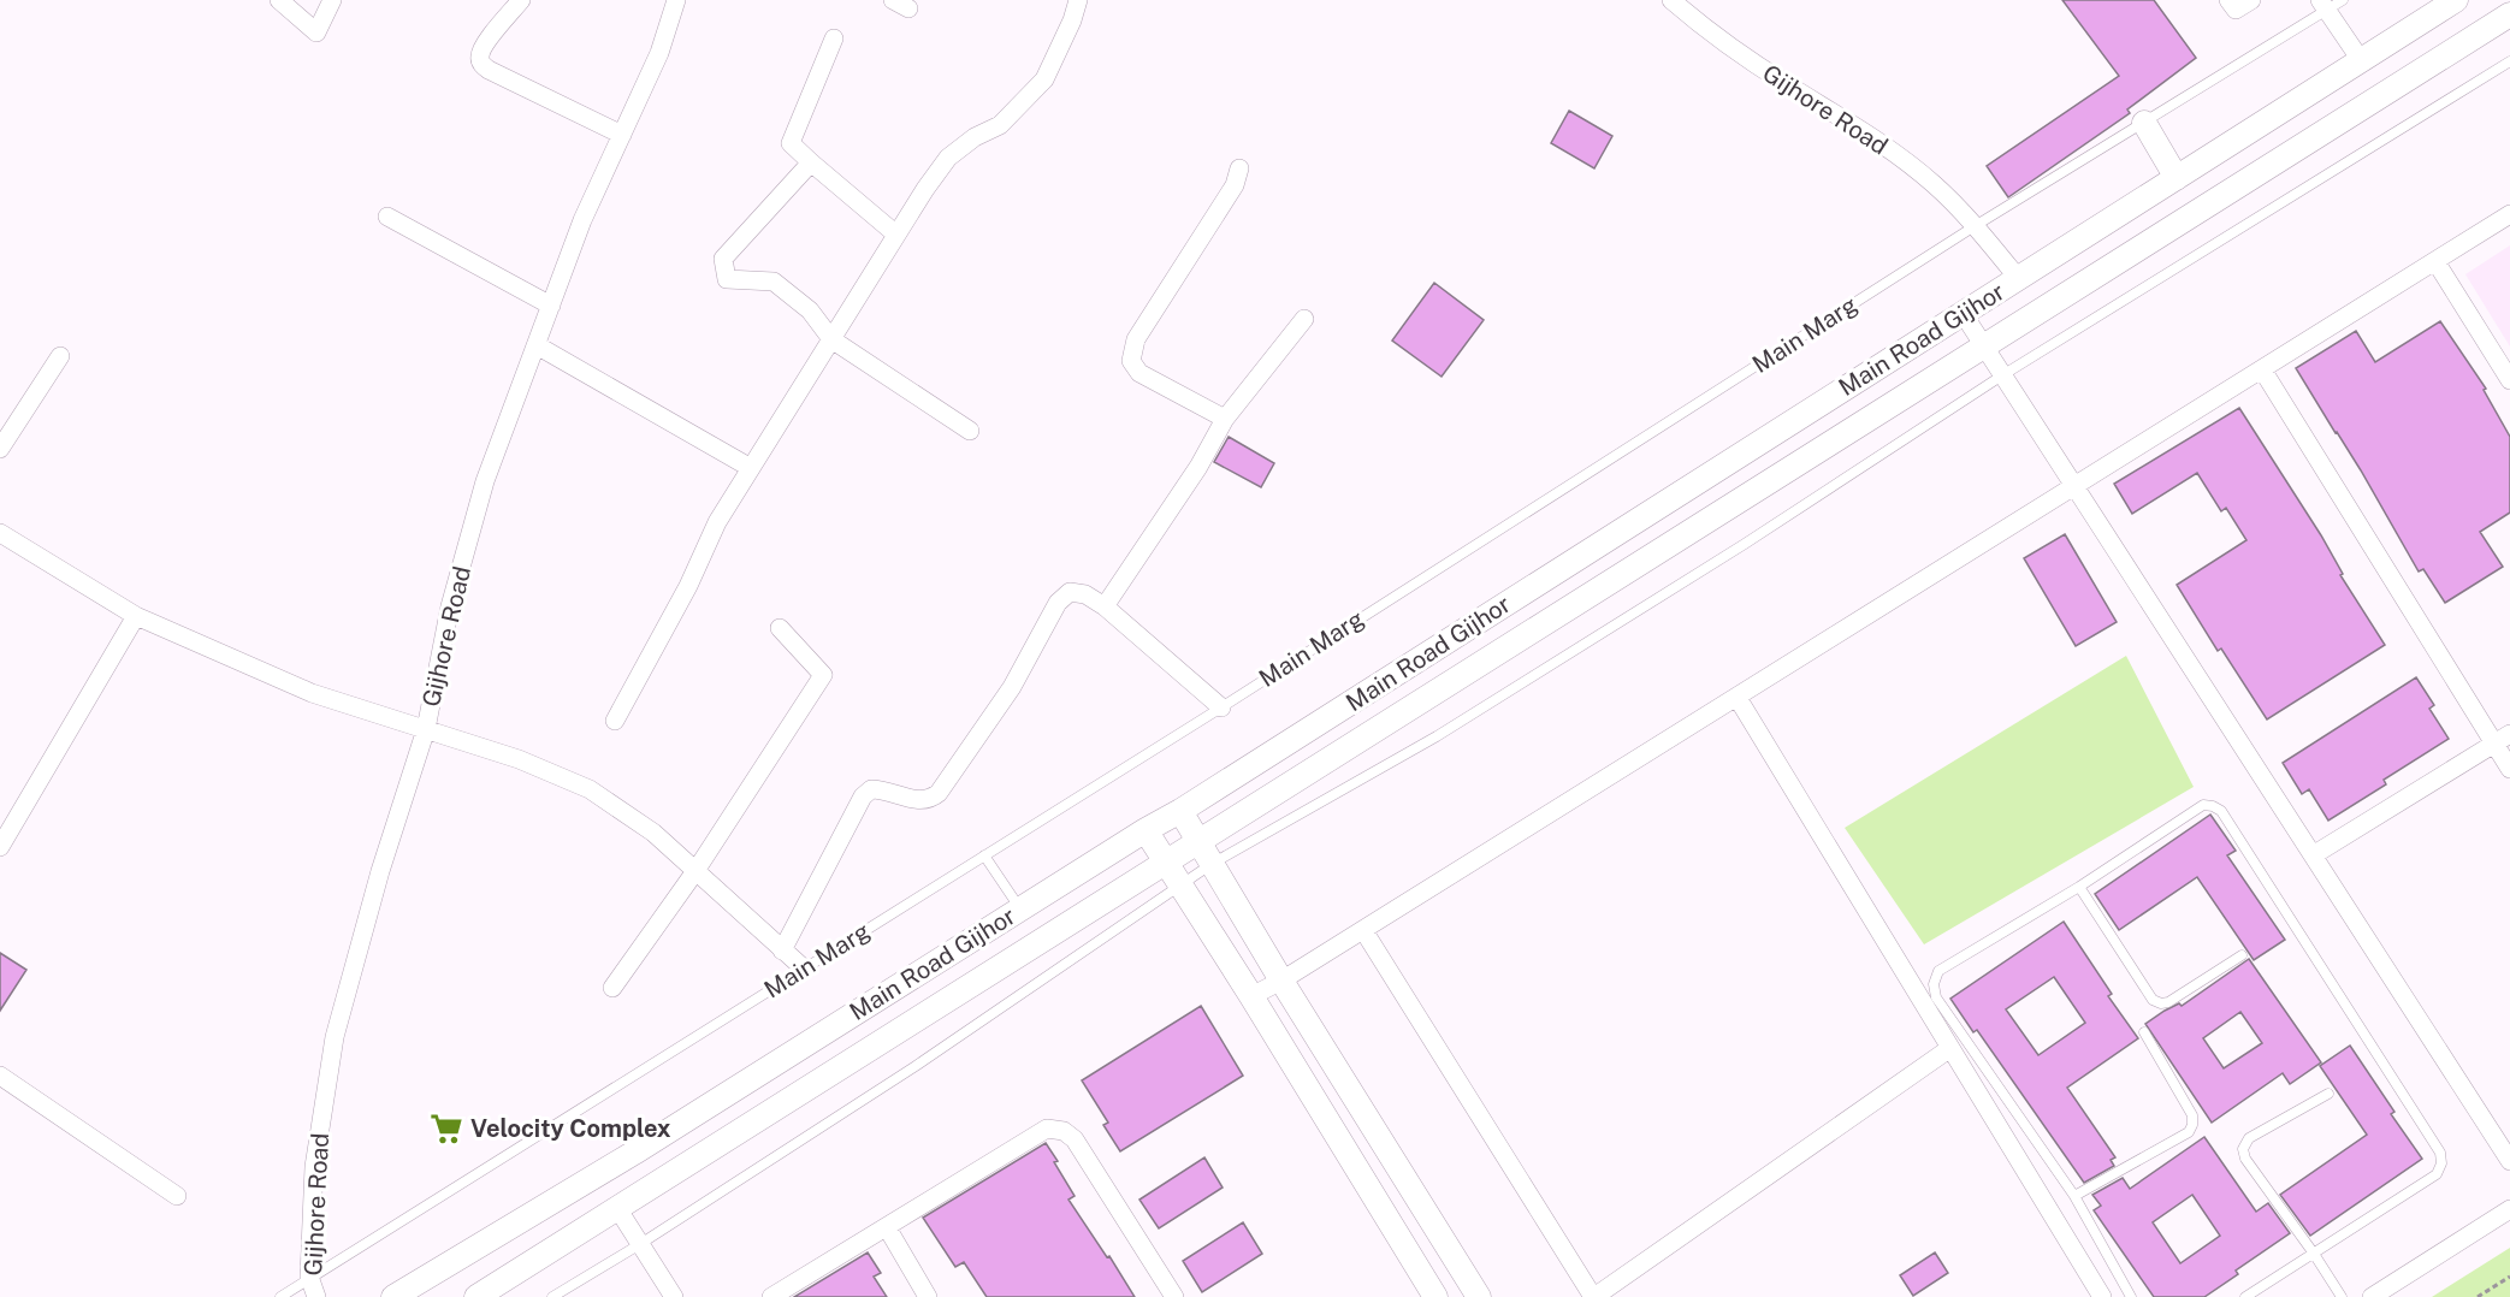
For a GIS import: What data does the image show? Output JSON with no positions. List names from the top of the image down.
{
  "streets": {
    "street": ["Gijhore Road", "Main Road Gijhor"],
    "lane": ["Main Marg"]
  },
  "crossings": [
    ["Gijhore Road", "Main Marg"],
    ["Gijhore Road", "Main Road Gijhor"]
  ],
  "places": {
    "supermarket": ["Velocity Complex"]
  }
}
